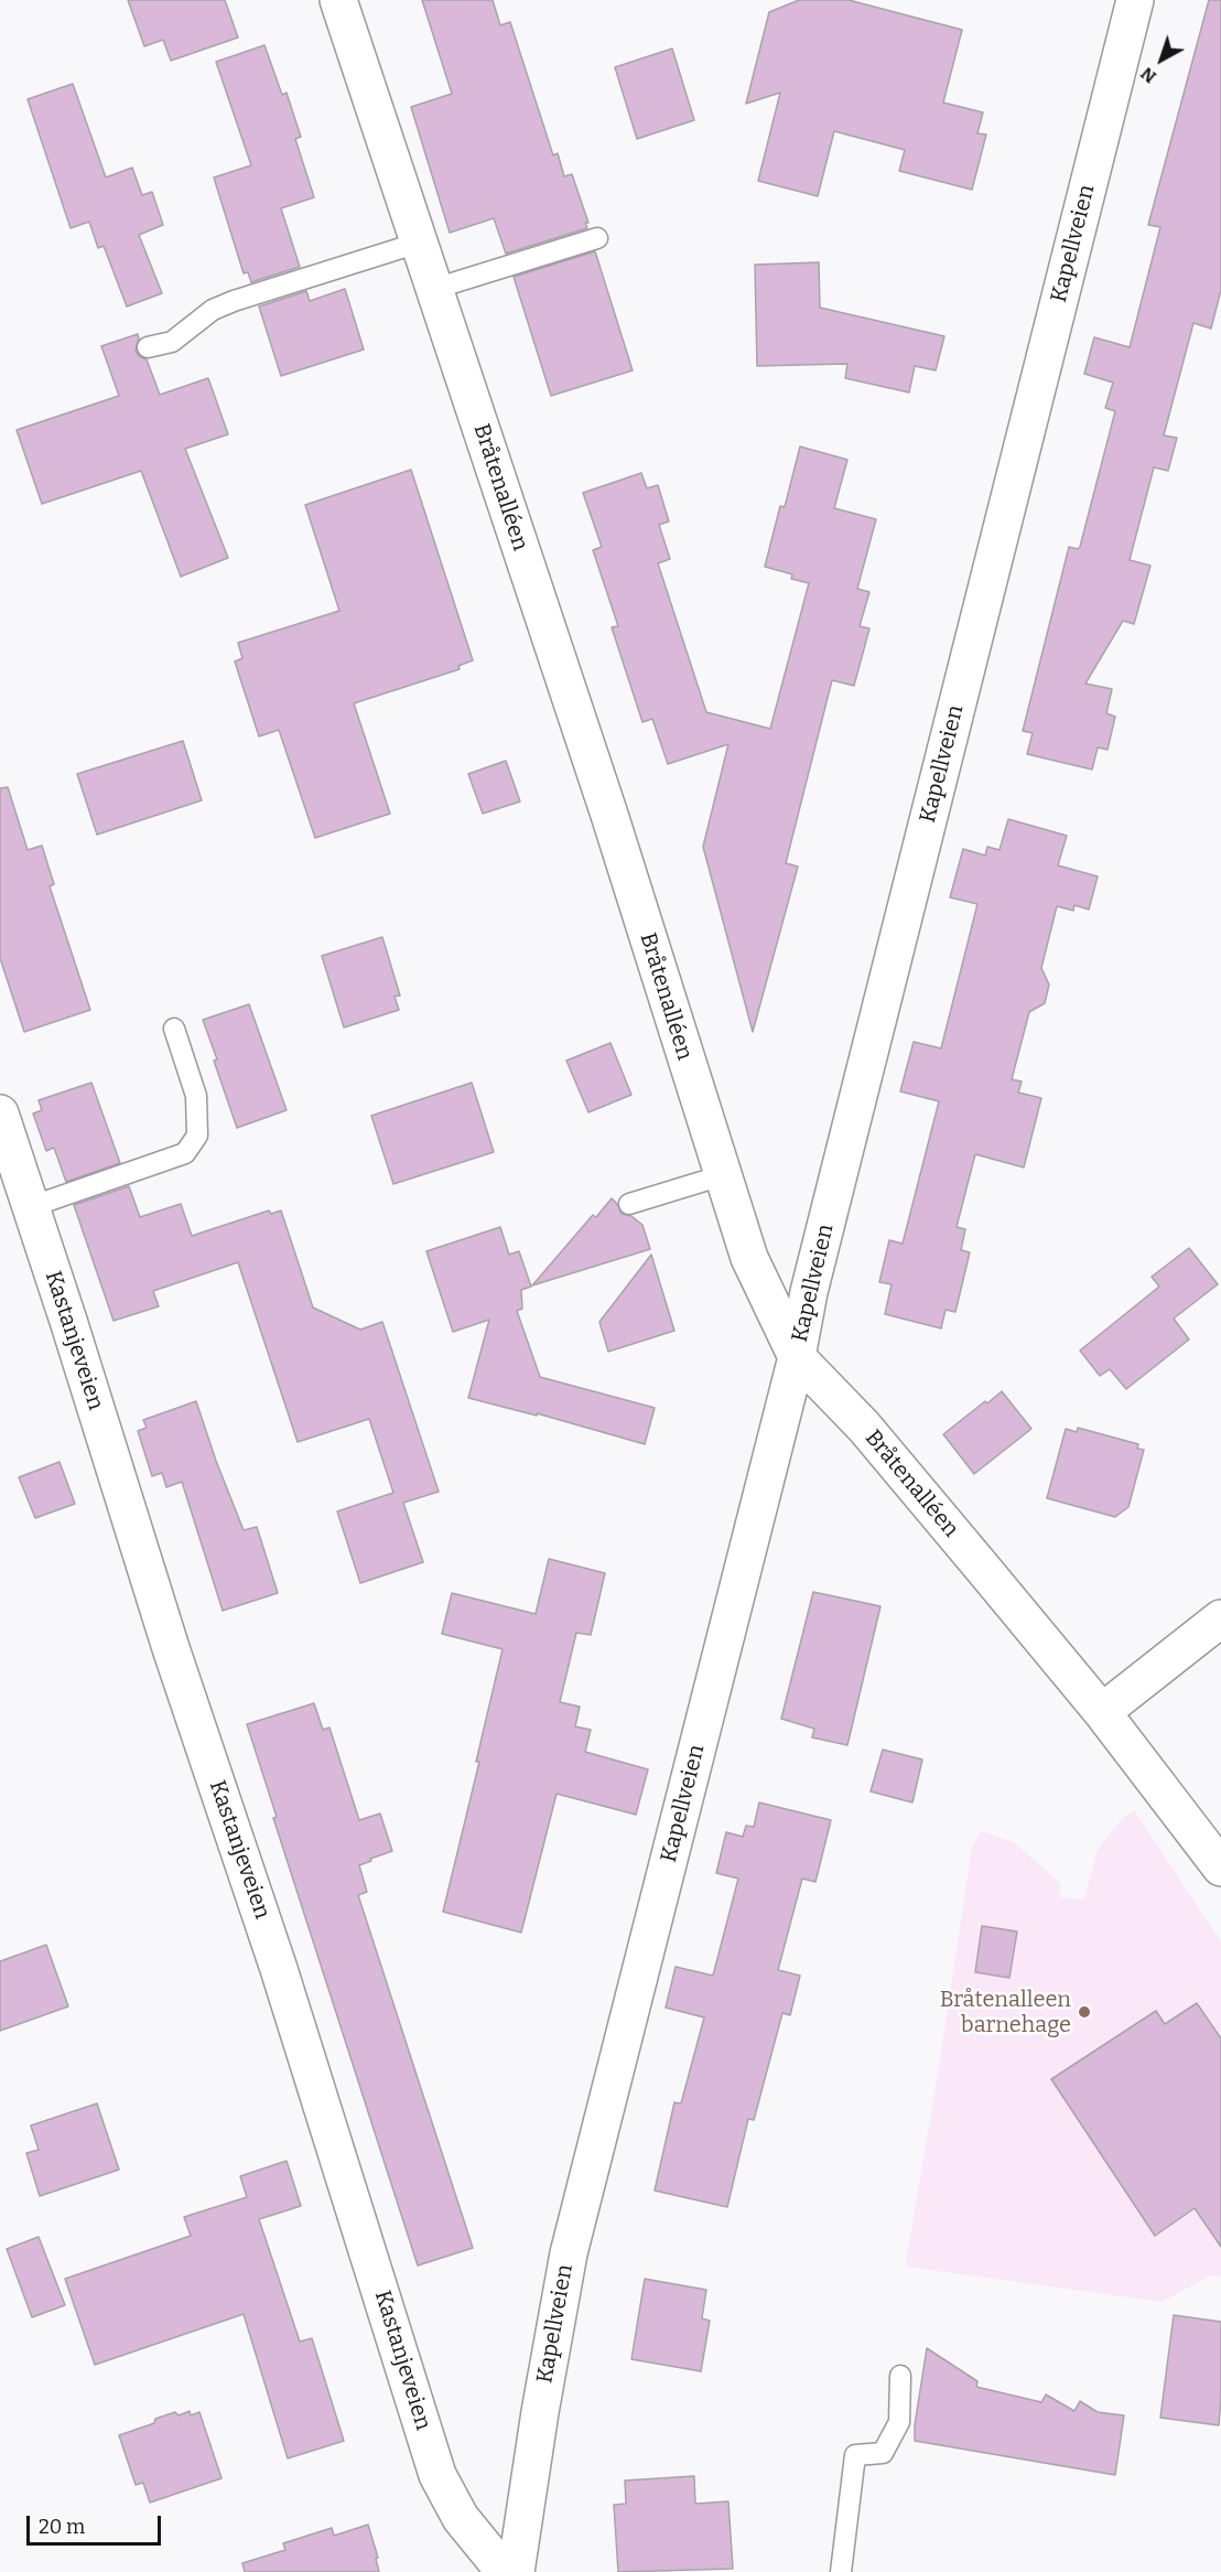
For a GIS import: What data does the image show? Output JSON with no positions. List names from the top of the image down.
{
  "streets": {
    "street": ["Kapellveien", "Bråtenalléen", "Kastanjeveien"]
  },
  "crossings": [
    ["Kapellveien", "Bråtenalléen"]
  ],
  "places": ["Bråtenalleen barnehage"],
  "scale_bar": "20 m",
  "north": "bottom left"
}
